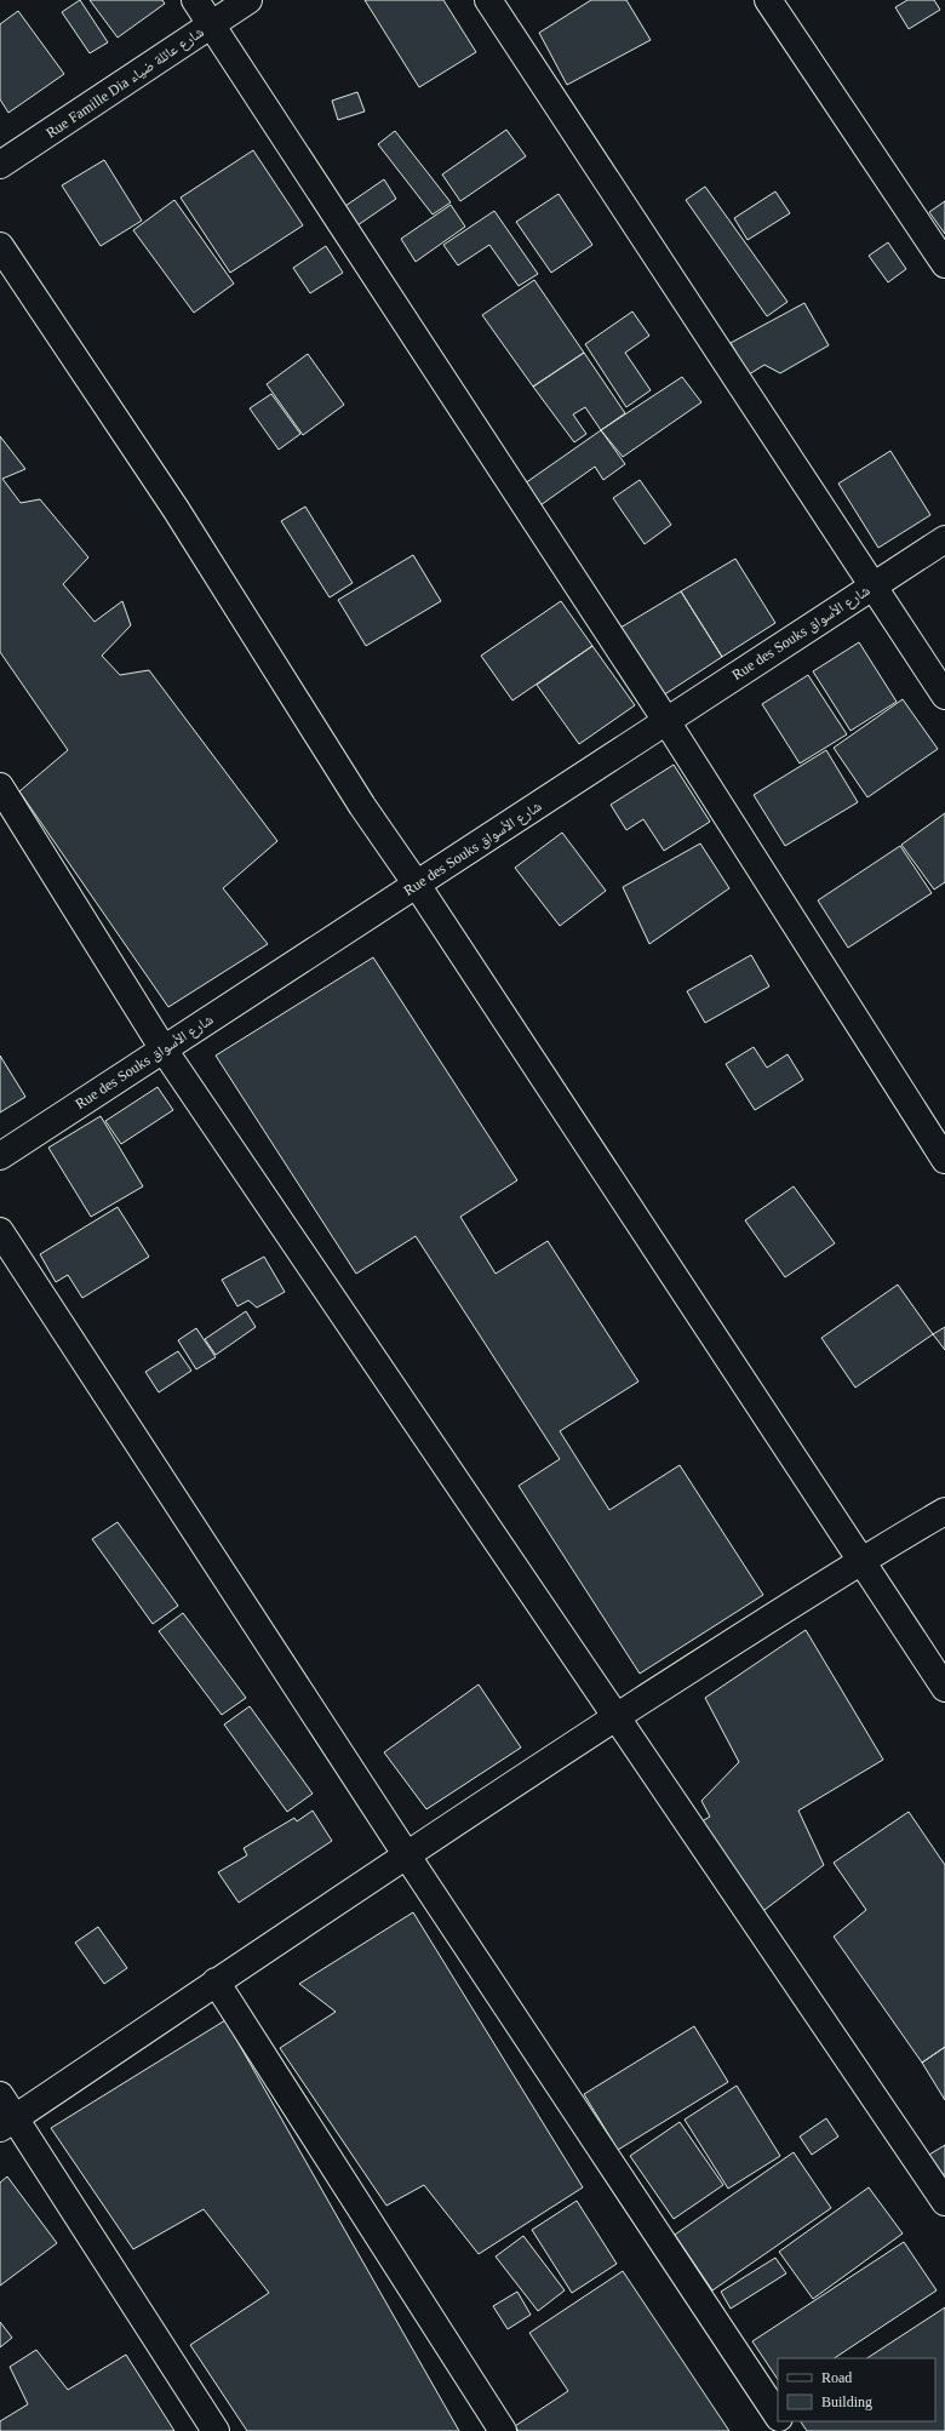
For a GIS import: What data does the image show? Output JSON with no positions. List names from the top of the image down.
{
  "streets": {
    "street": ["Rue Famille Dia شارع عائلة ضياء", "Rue des Souks شارع الأسواق"]
  },
  "legend": ["Road", "Building"]
}
